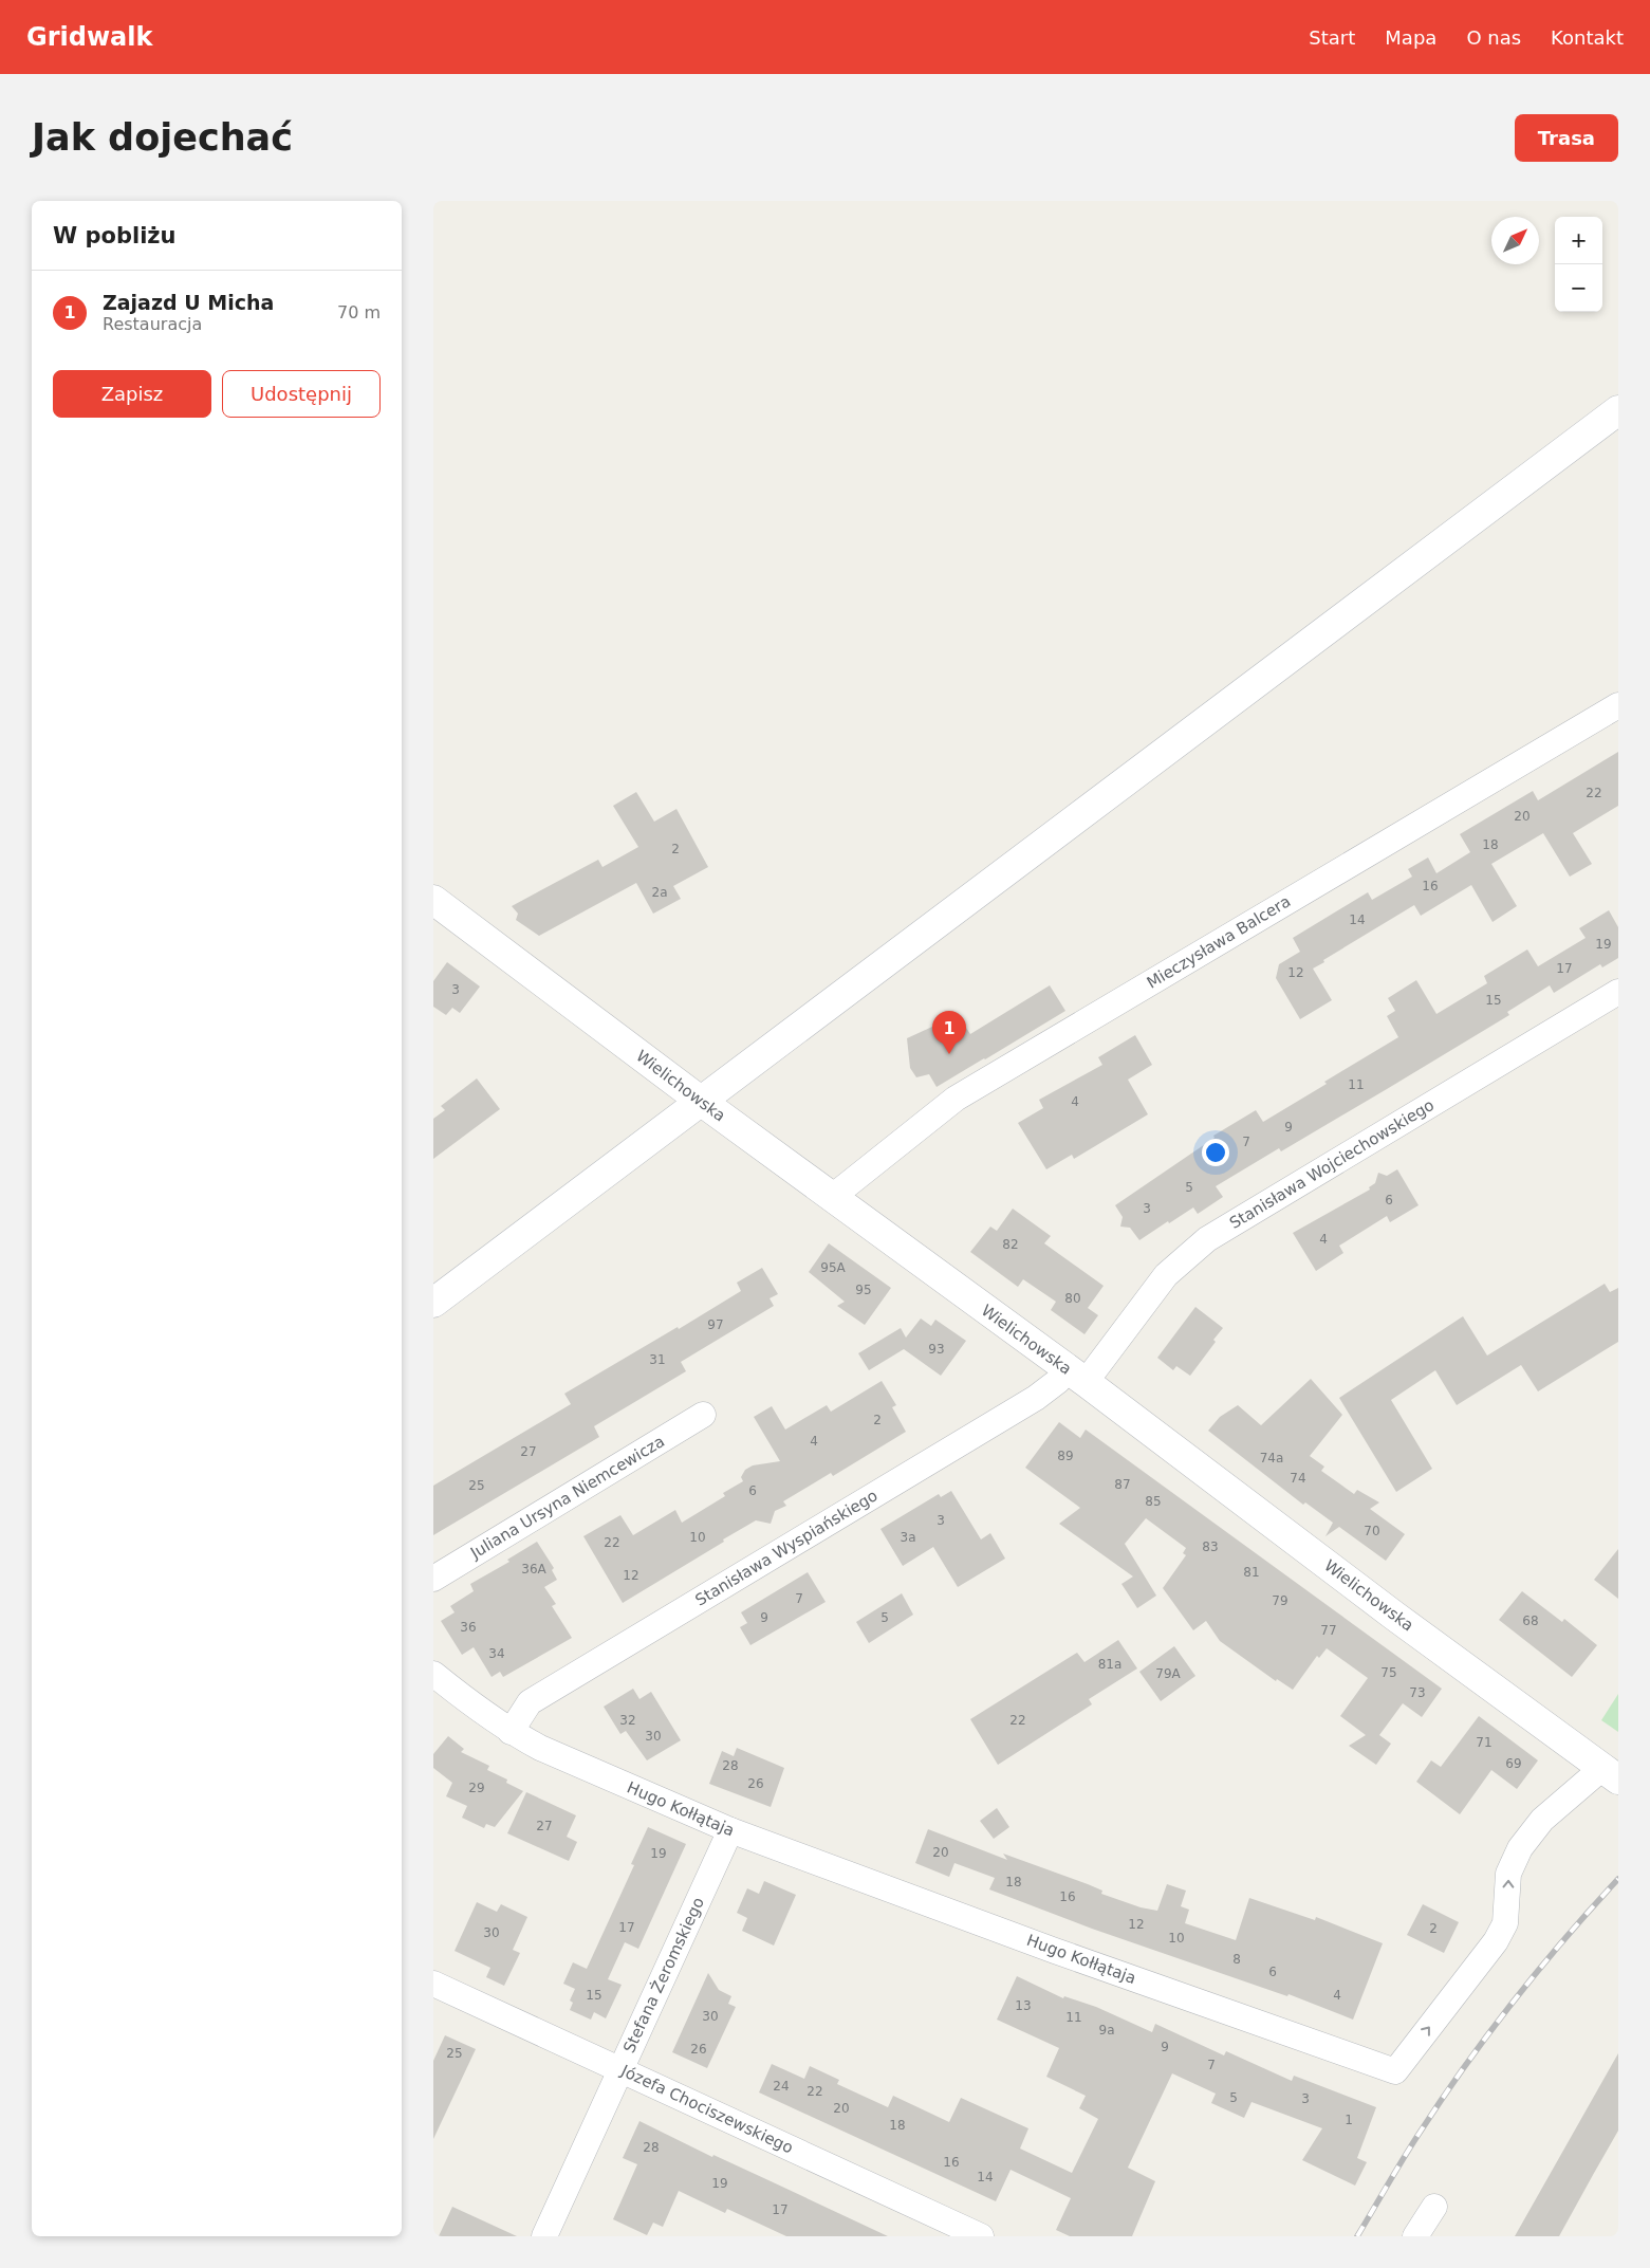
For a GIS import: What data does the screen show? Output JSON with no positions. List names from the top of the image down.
{
  "streets": {
    "main road": ["Wielichowska"],
    "street": [
      "Mieczysława Balcera",
      "Stanisława Wojciechowskiego",
      "Juliana Ursyna Niemcewicza",
      "Stanisława Wyspiańskiego",
      "Hugo Kołłątaja",
      "Stefana Żeromskiego",
      "Józefa Chociszewskiego"
    ]
  },
  "crossings": [
    ["Mieczysława Balcera", "Wielichowska"],
    ["Wielichowska", "Stanisława Wojciechowskiego"],
    ["Wielichowska", "Stanisława Wyspiańskiego"],
    ["Wielichowska", "Hugo Kołłątaja"],
    ["Stanisława Wojciechowskiego", "Stanisława Wyspiańskiego"],
    ["Stanisława Wyspiańskiego", "Hugo Kołłątaja"],
    ["Hugo Kołłątaja", "Stefana Żeromskiego"],
    ["Stefana Żeromskiego", "Józefa Chociszewskiego"]
  ],
  "one_way": ["Hugo Kołłątaja"],
  "house_numbers": [
    "22",
    "20",
    "18",
    "2",
    "16",
    "2a",
    "14",
    "19",
    "17",
    "12",
    "3",
    "15",
    "11",
    "4",
    "9",
    "7",
    "5",
    "6",
    "3",
    "4",
    "82",
    "95A",
    "95",
    "80",
    "97",
    "93",
    "31",
    "2",
    "4",
    "27",
    "89",
    "74a",
    "74",
    "87",
    "25",
    "6",
    "85",
    "3",
    "70",
    "10",
    "3a",
    "22",
    "83",
    "36A",
    "81",
    "12",
    "7",
    "79",
    "9",
    "5",
    "68",
    "36",
    "77",
    "34",
    "81a",
    "75",
    "79A",
    "73",
    "32",
    "22",
    "30",
    "71",
    "69",
    "28",
    "26",
    "29",
    "27",
    "20",
    "19",
    "18",
    "16",
    "12",
    "17",
    "2",
    "30",
    "10",
    "8",
    "6",
    "15",
    "4",
    "13",
    "30",
    "11",
    "9a",
    "9",
    "26",
    "25",
    "7",
    "24",
    "22",
    "5",
    "3",
    "20",
    "1",
    "18",
    "28",
    "16",
    "14",
    "19",
    "17"
  ],
  "north": "top right",
  "page": {
    "header": "Gridwalk",
    "nav": [
      "Start",
      "Mapa",
      "O nas",
      "Kontakt"
    ],
    "buttons": [
      "Trasa",
      ["Zapisz", "Udostępnij"]
    ],
    "title": "Jak dojechać",
    "heading": "W pobliżu",
    "map_buttons": ["+", "−"],
    "list": [
      {
        "mark": "1",
        "name": "Zajazd U Micha",
        "note": "Restauracja",
        "value": "70 m"
      }
    ],
    "pins": "1"
  }
}
